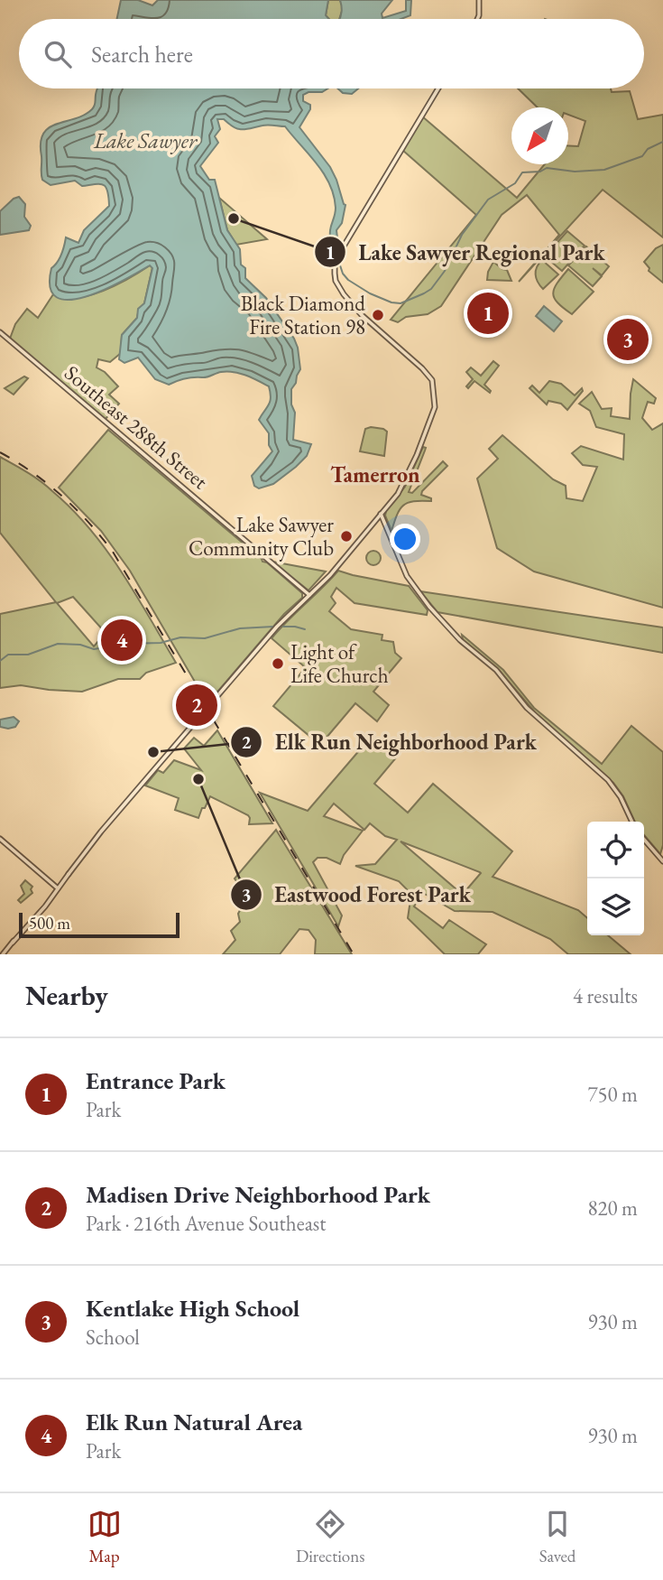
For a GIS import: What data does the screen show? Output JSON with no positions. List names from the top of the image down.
{
  "streets": {
    "street": ["Southeast 288th Street"]
  },
  "districts": ["Tamerron"],
  "water": ["Lake Sawyer"],
  "places": [
    "Lake Sawyer Regional Park",
    "Black Diamond Fire Station 98",
    "Lake Sawyer Community Club",
    "Light of Life Church",
    "Elk Run Neighborhood Park",
    "Eastwood Forest Park"
  ],
  "scale_bar": "500 m",
  "north": "bottom left",
  "page": {
    "search": "Search here",
    "pins": [
      "1",
      "3",
      "4",
      "2"
    ],
    "scale": "500 m",
    "heading": ["Nearby", "4 results"],
    "list": [
      {
        "mark": "1",
        "name": "Entrance Park",
        "note": "Park",
        "value": "750 m"
      },
      {
        "mark": "2",
        "name": "Madisen Drive Neighborhood Park",
        "note": "Park · 216th Avenue Southeast",
        "value": "820 m"
      },
      {
        "mark": "3",
        "name": "Kentlake High School",
        "note": "School",
        "value": "930 m"
      },
      {
        "mark": "4",
        "name": "Elk Run Natural Area",
        "note": "Park",
        "value": "930 m"
      }
    ],
    "nav": ["Map", "Directions", "Saved"]
  }
}
